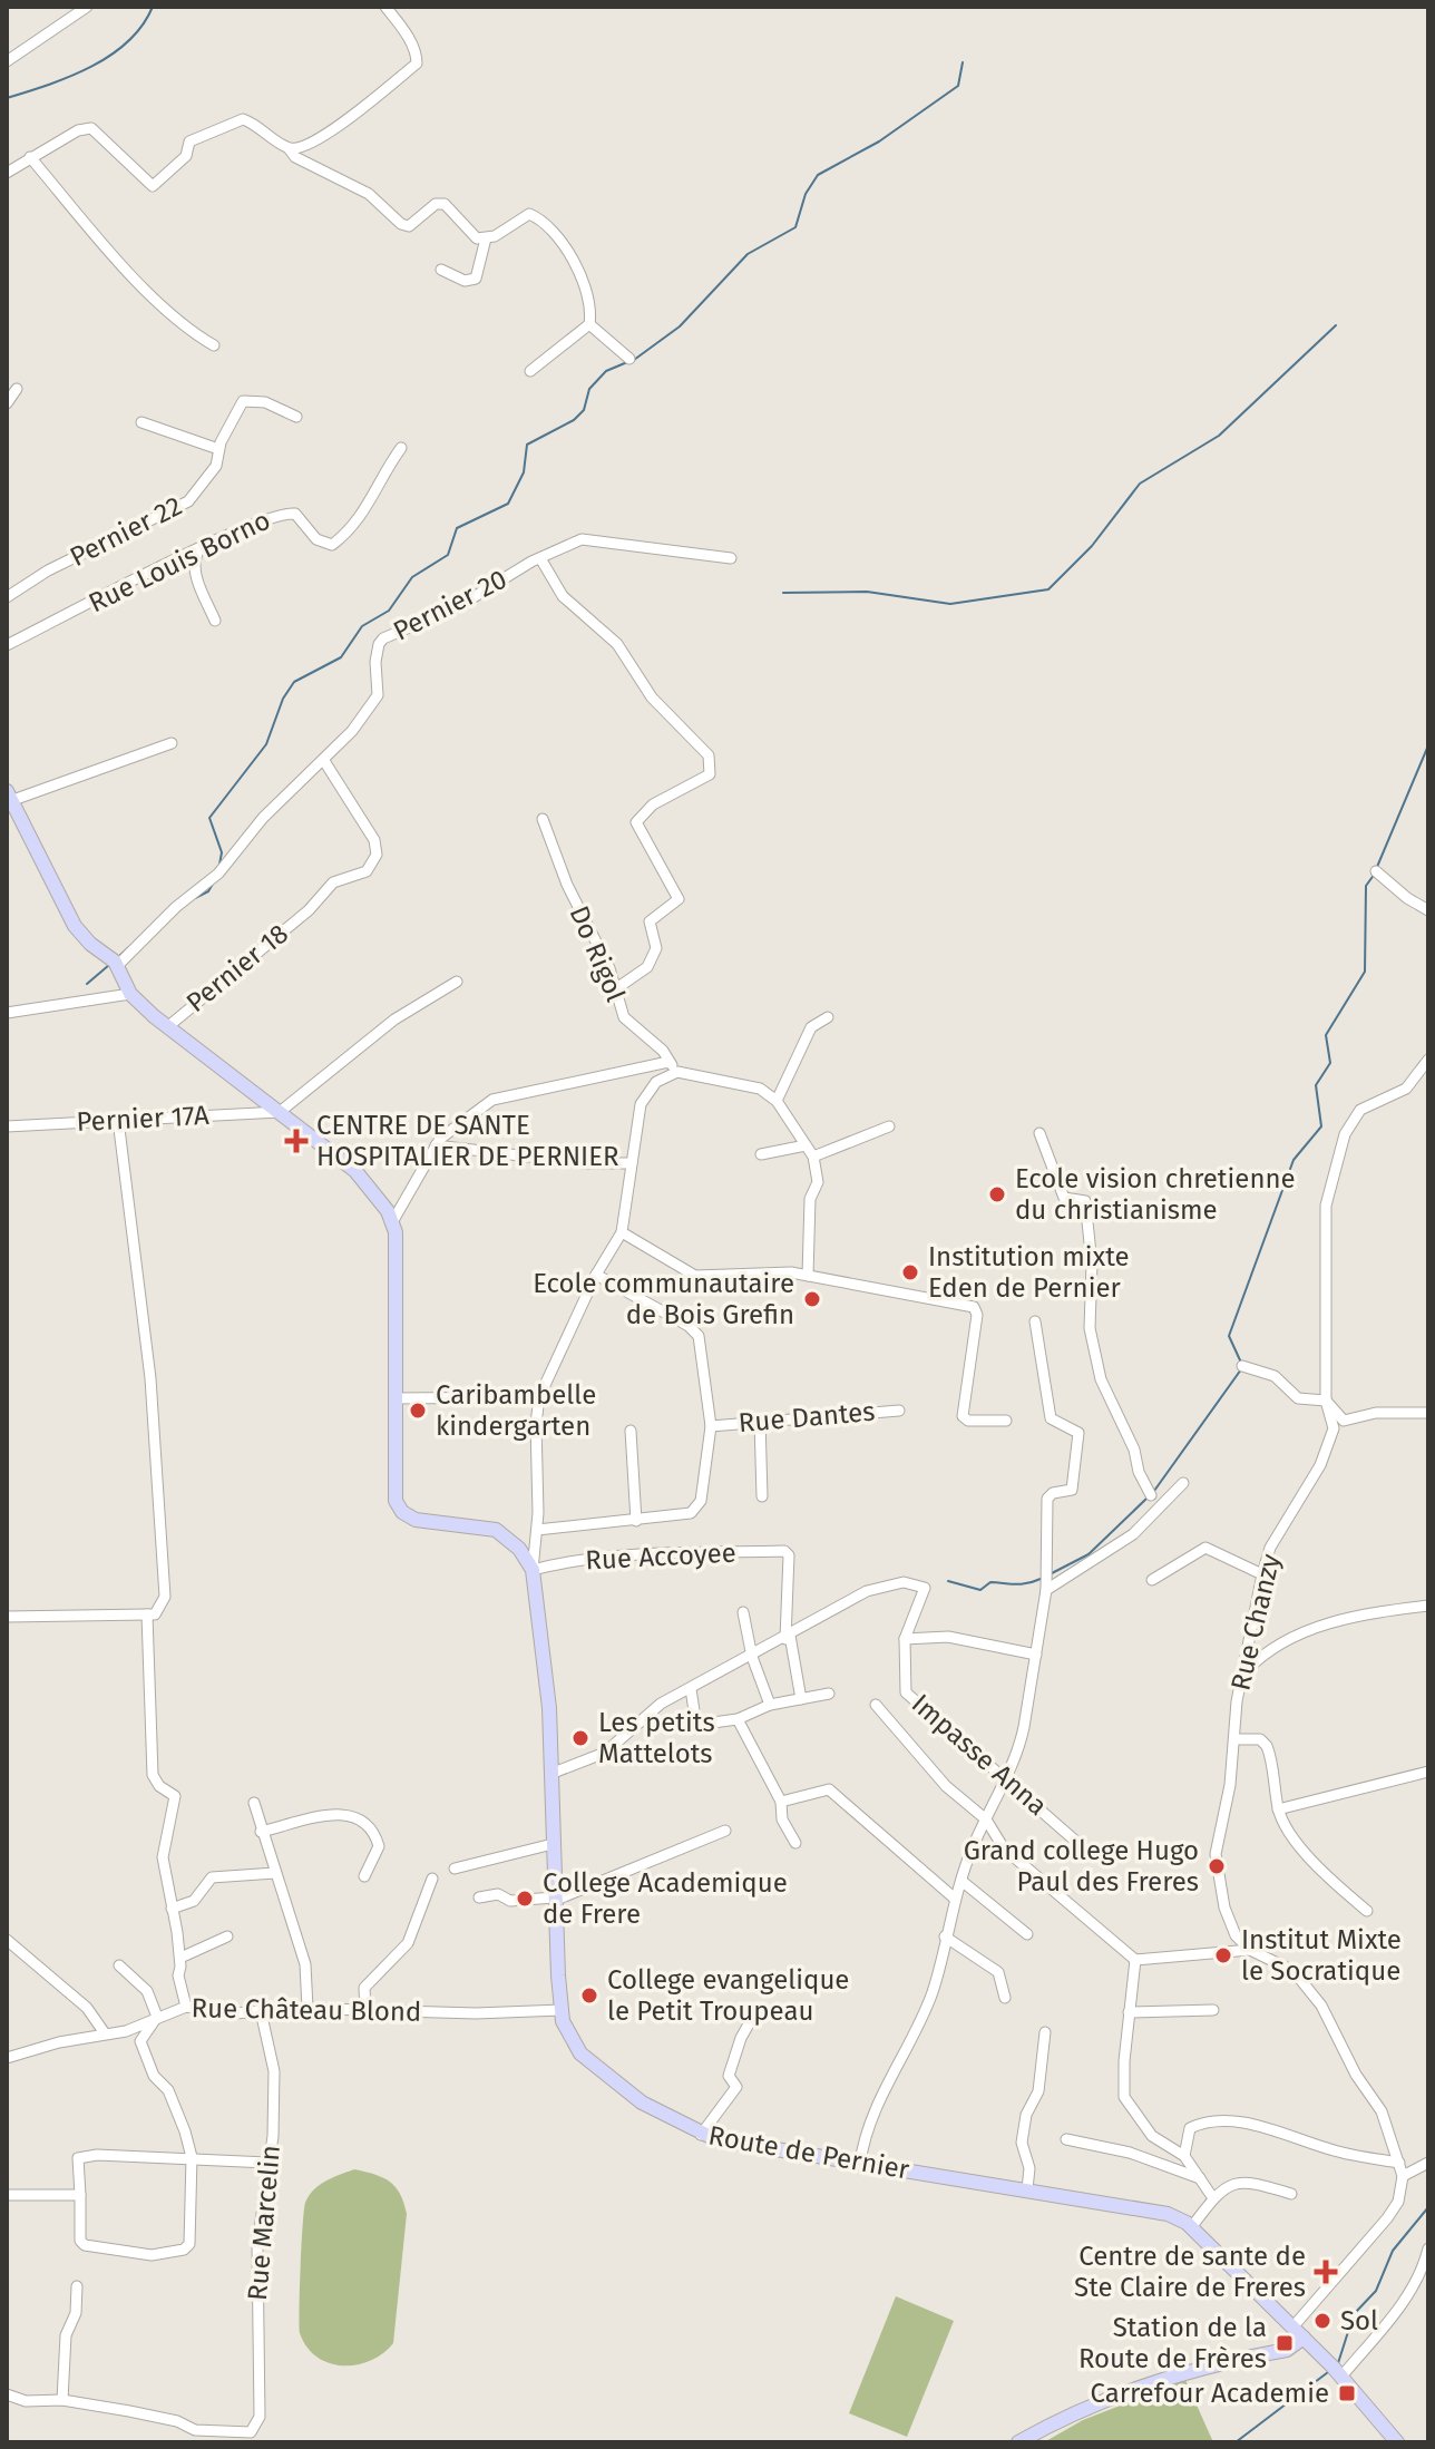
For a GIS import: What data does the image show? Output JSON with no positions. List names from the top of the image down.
{
  "streets": {
    "street": [
      "Pernier 22",
      "Rue Louis Borno",
      "Pernier 20",
      "Do Rigol",
      "Pernier 18",
      "Pernier 17A",
      "Rue Dantes",
      "Rue Accoyee",
      "Rue Chanzy",
      "Impasse Anna",
      "Rue Château Blond",
      "Route de Pernier",
      "Rue Marcelin"
    ]
  },
  "crossings": [
    ["Pernier 20", "Pernier 18"],
    ["Rue Accoyee", "Impasse Anna"],
    ["Rue Accoyee", "Route de Pernier"],
    ["Rue Château Blond", "Route de Pernier"],
    ["Rue Château Blond", "Rue Marcelin"]
  ],
  "places": {
    "health": ["CENTRE DE SANTE HOSPITALIER DE PERNIER", "Centre de sante de Ste Claire de Freres"],
    "other": [
      "Ecole vision chretienne du christianisme",
      "Institution mixte Eden de Pernier",
      "Ecole communautaire de Bois Grefin",
      "Caribambelle kindergarten",
      "Les petits Mattelots",
      "Grand college Hugo Paul des Freres",
      "College Academique de Frere",
      "Institut Mixte le Socratique",
      "College evangelique le Petit Troupeau",
      "Sol"
    ],
    "transit": ["Station de la Route de Frères", "Carrefour Academie"]
  }
}
